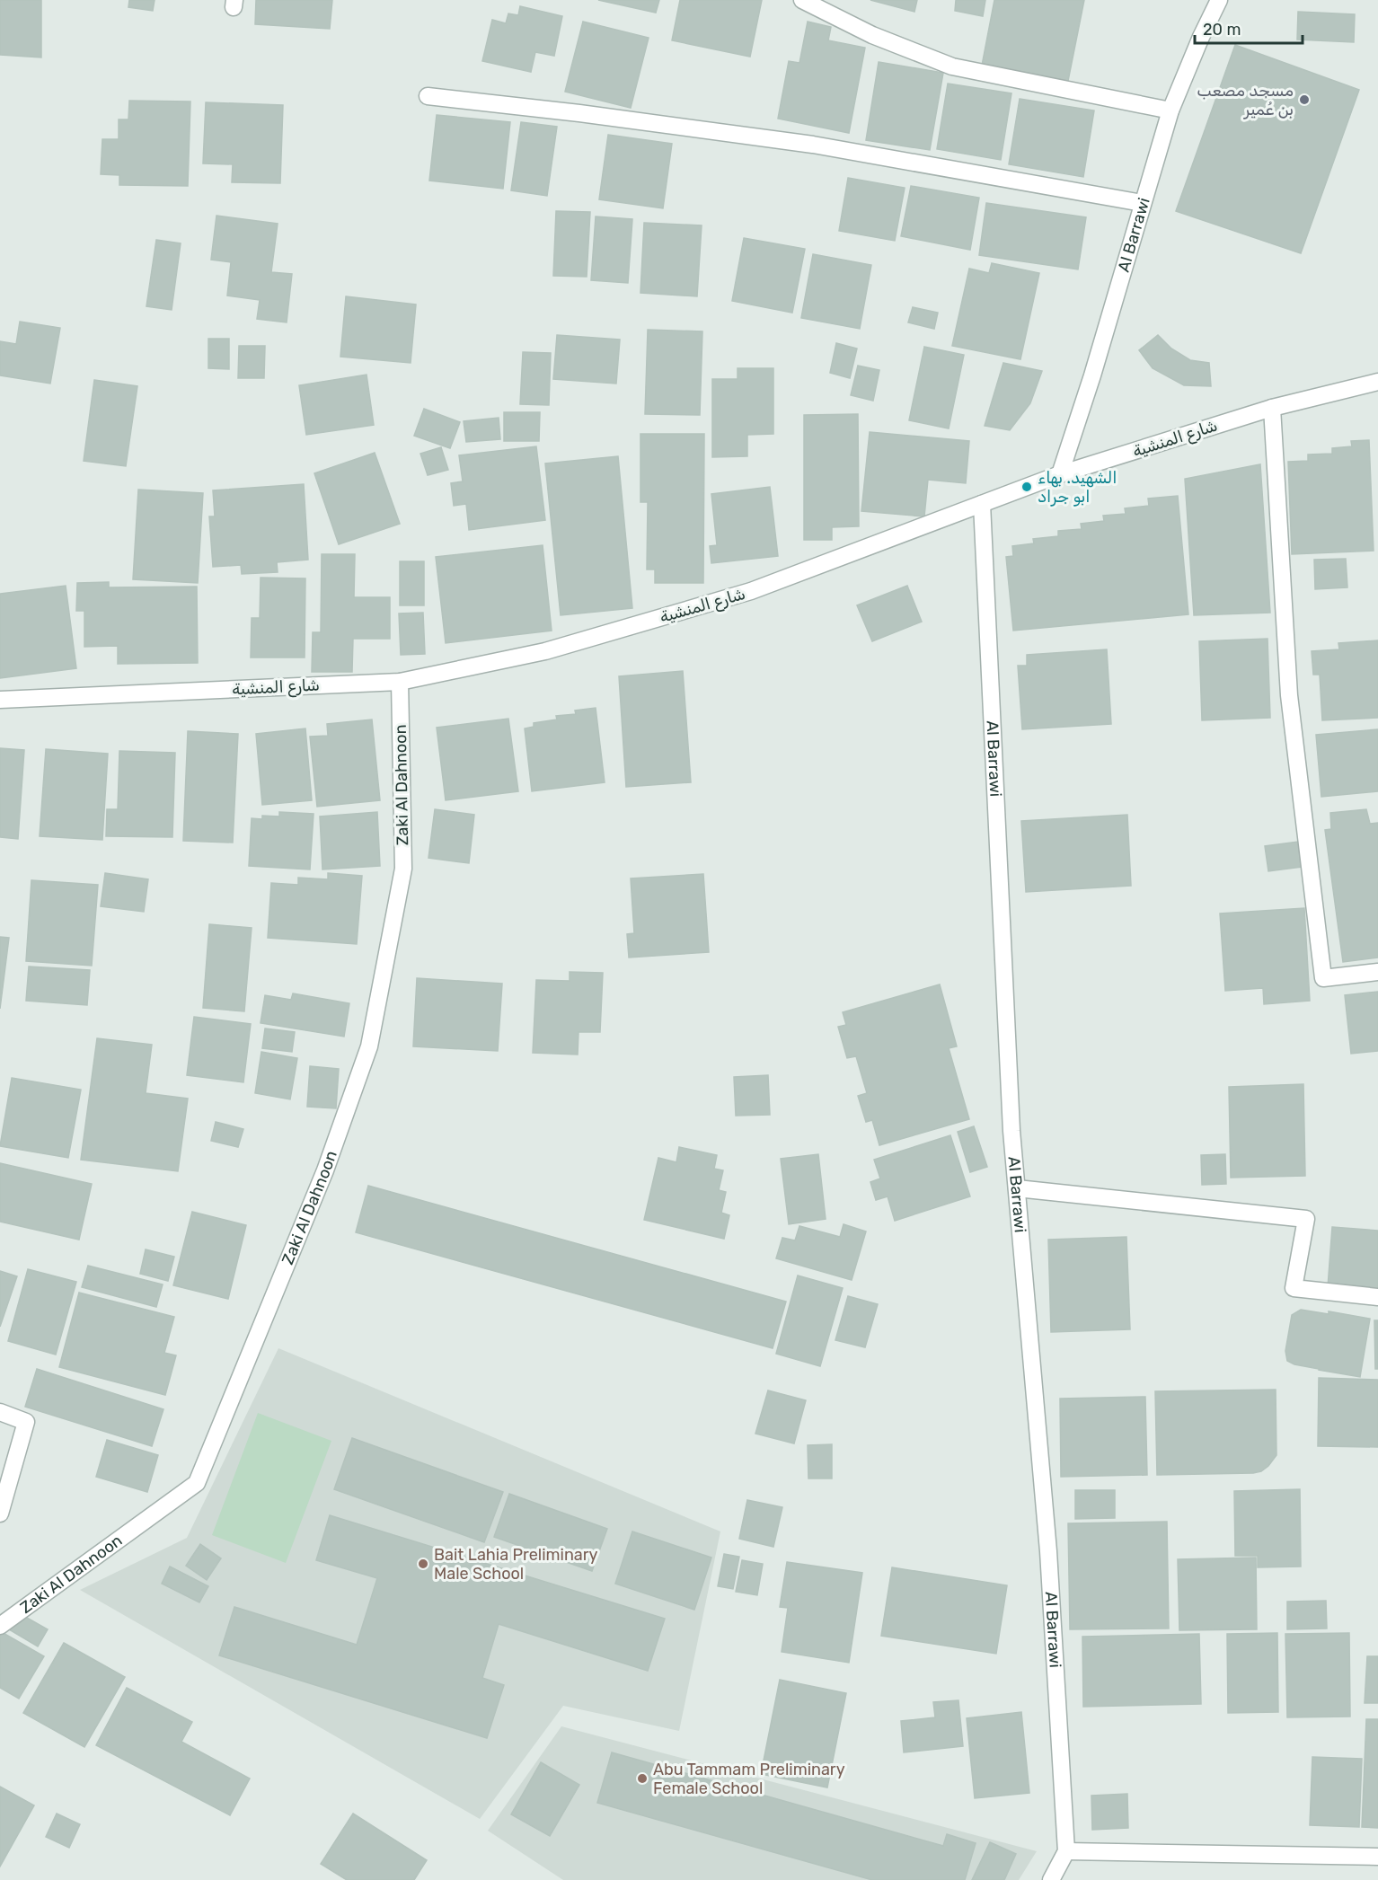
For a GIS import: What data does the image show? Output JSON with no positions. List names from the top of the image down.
{
  "streets": {
    "street": ["Al Barrawi", "شارع المنشية", "Zaki Al Dahnoon"]
  },
  "crossings": [
    ["Al Barrawi", "شارع المنشية"],
    ["شارع المنشية", "Zaki Al Dahnoon"]
  ],
  "places": [
    "مسجد مصعب بن عُمير",
    "الشهيد. بهاء ابو جراد",
    "Bait Lahia Preliminary Male School",
    "Abu Tammam Preliminary Female School"
  ],
  "scale_bar": "20 m"
}
